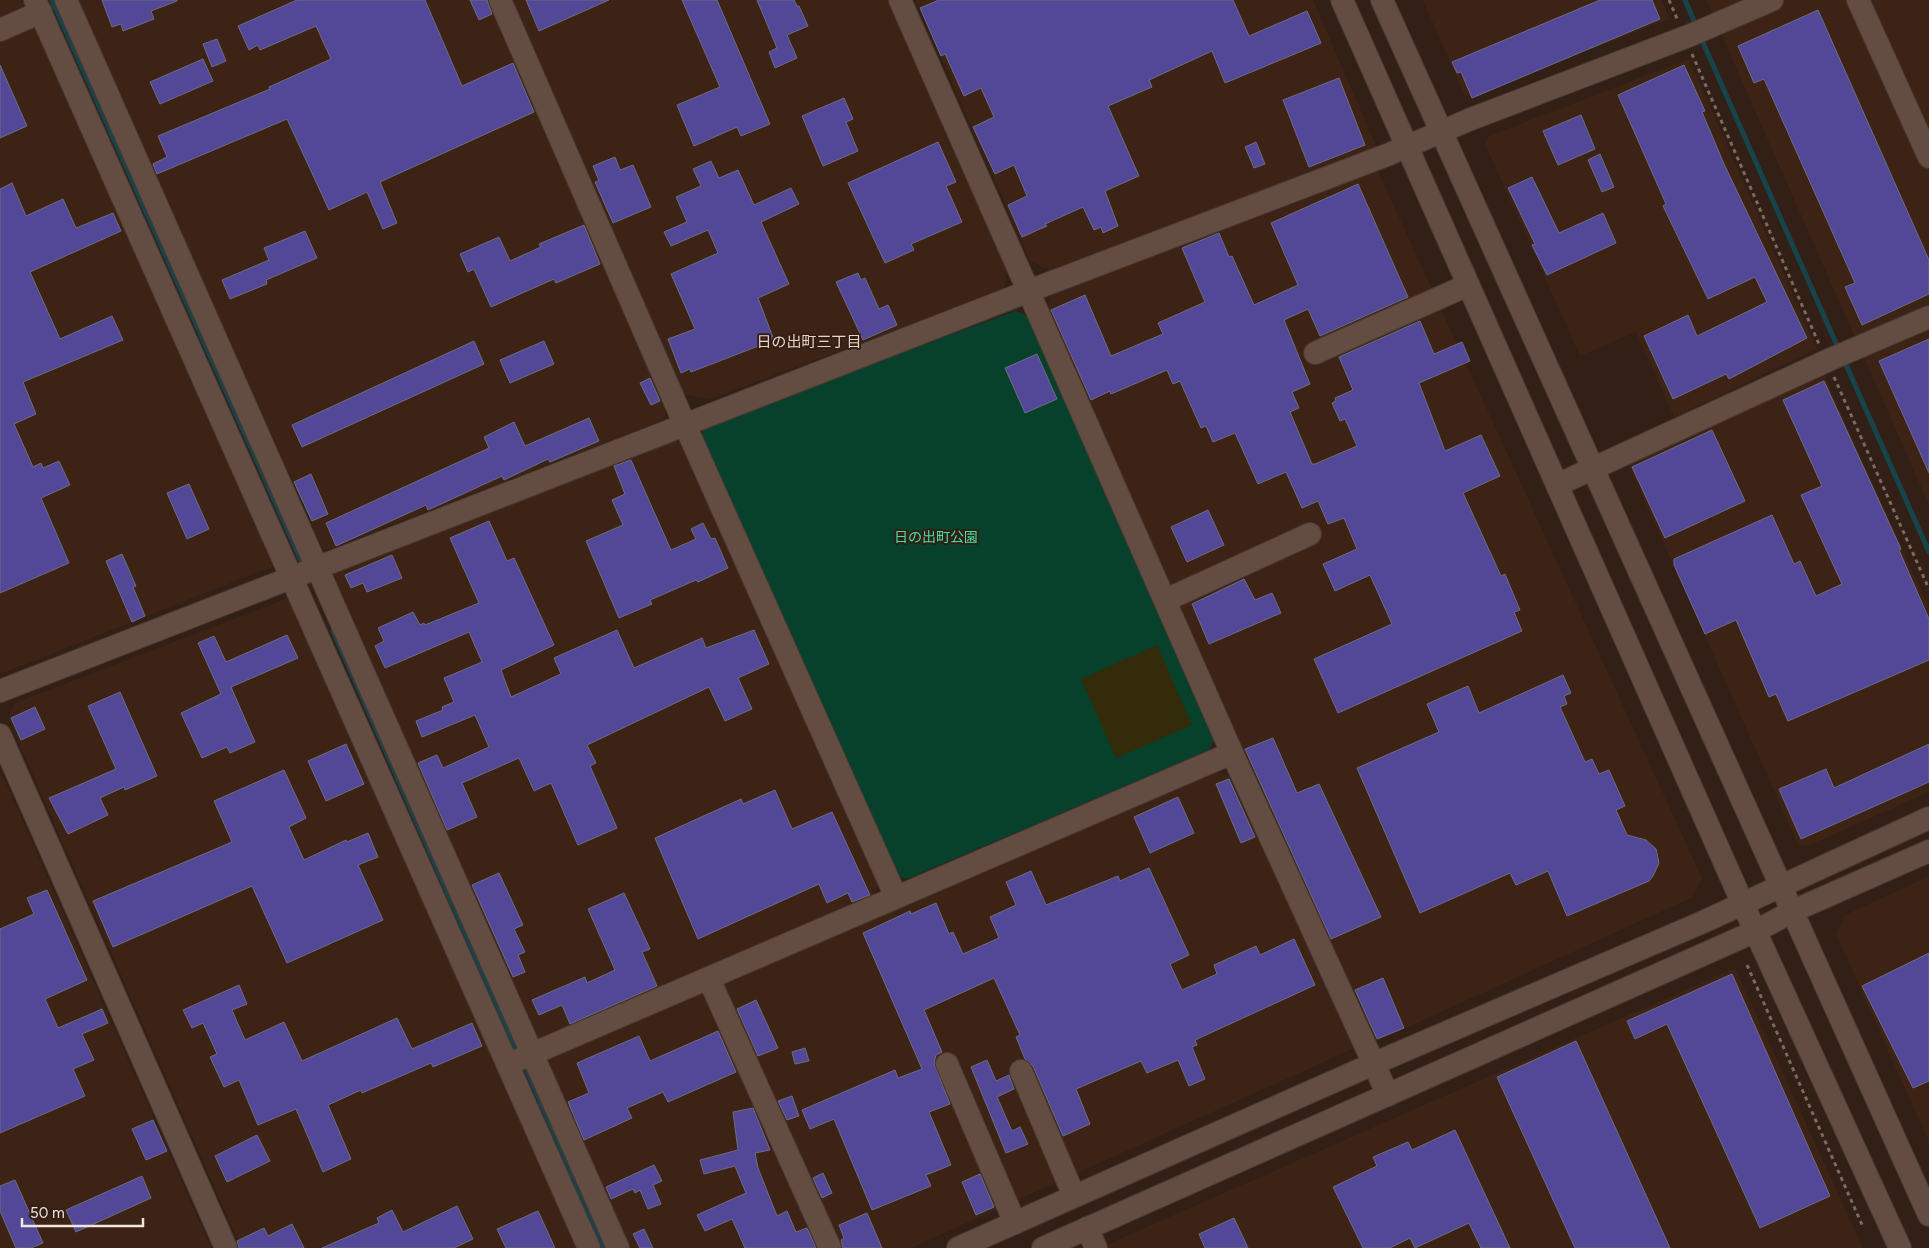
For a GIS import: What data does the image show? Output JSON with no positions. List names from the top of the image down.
{
  "districts": ["日の出町三丁目"],
  "parks": ["日の出町公園"],
  "scale_bar": "50 m"
}
